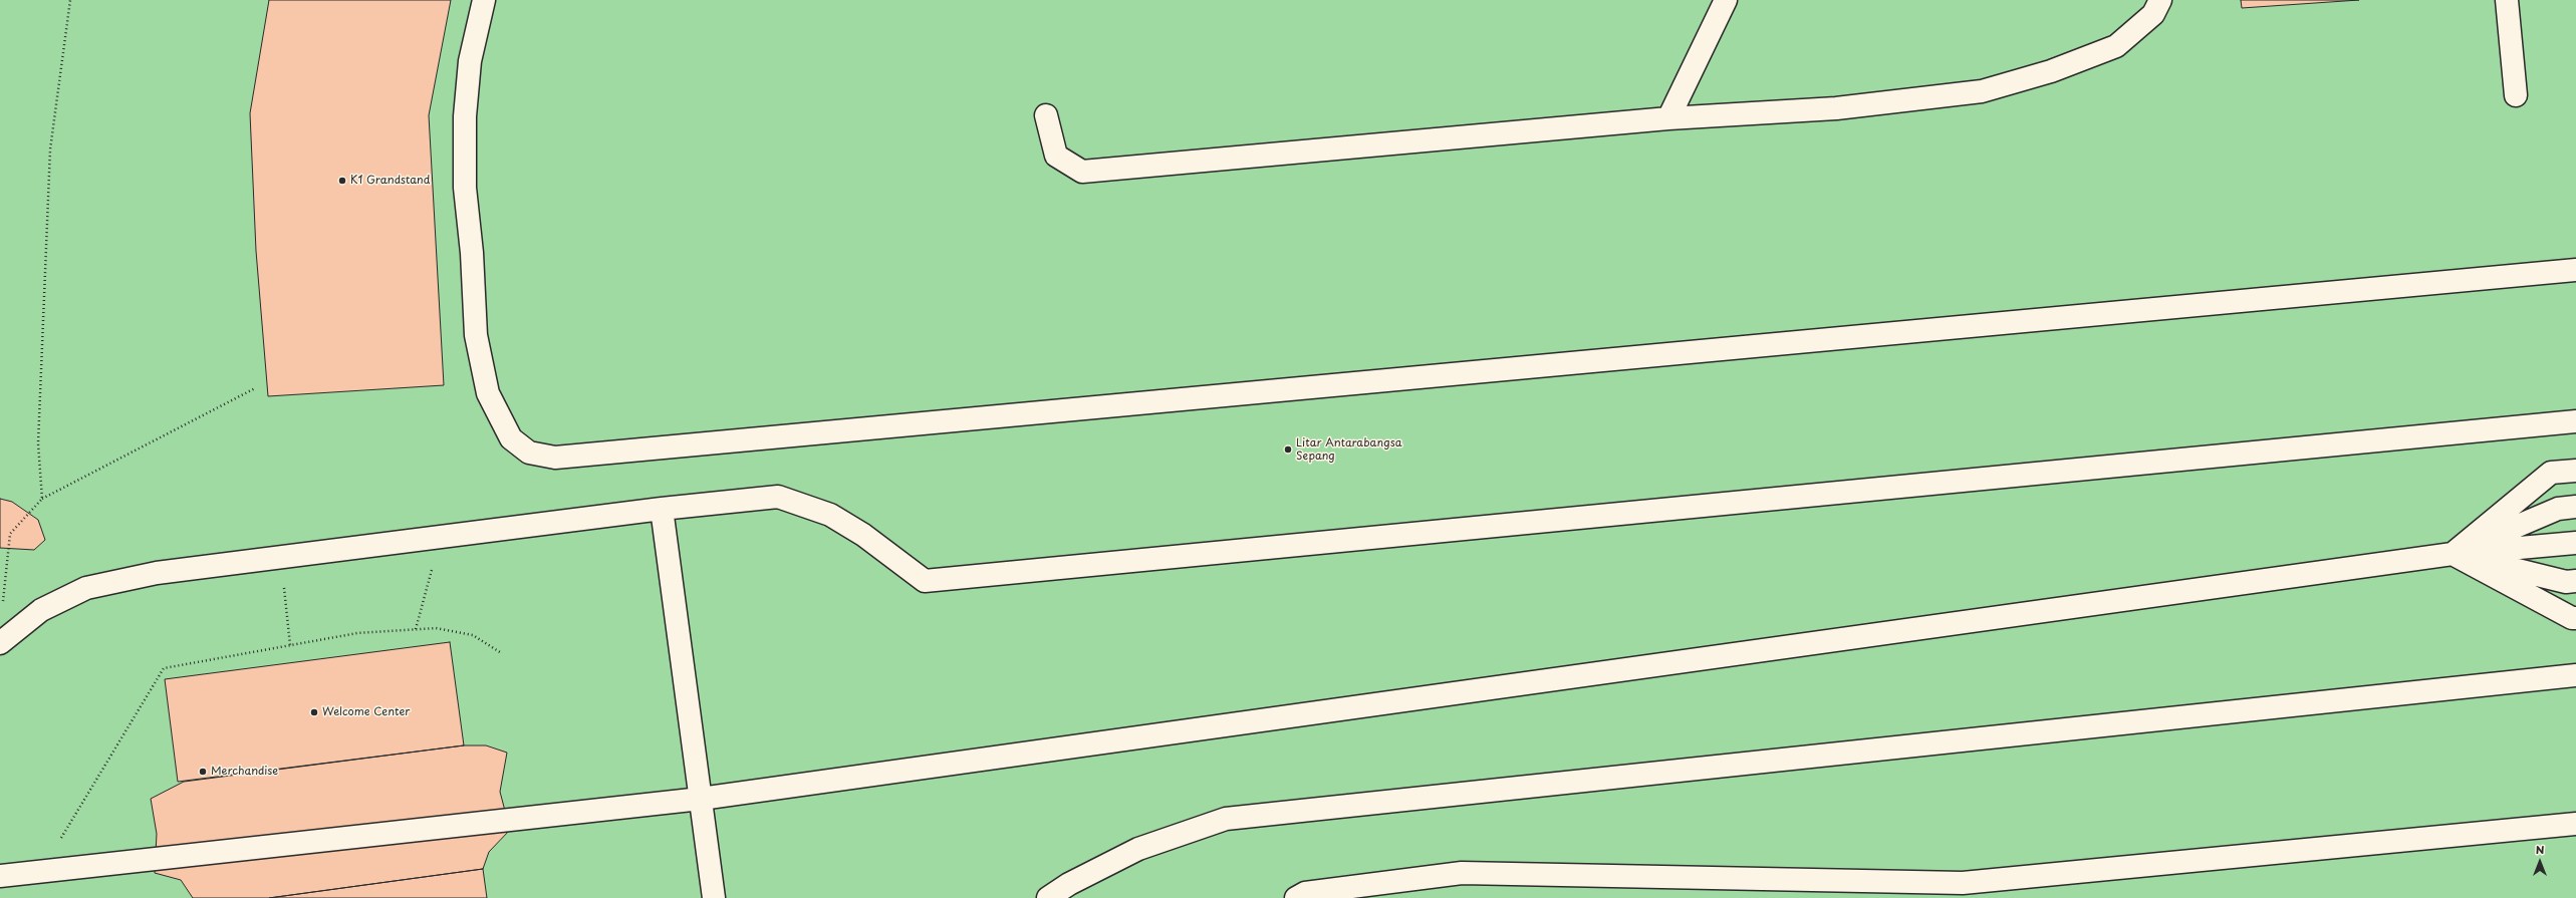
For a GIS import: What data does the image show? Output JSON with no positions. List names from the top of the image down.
{
  "places": [
    "K1 Grandstand",
    "Litar Antarabangsa Sepang",
    "Welcome Center",
    "Merchandise"
  ],
  "north": "top"
}
